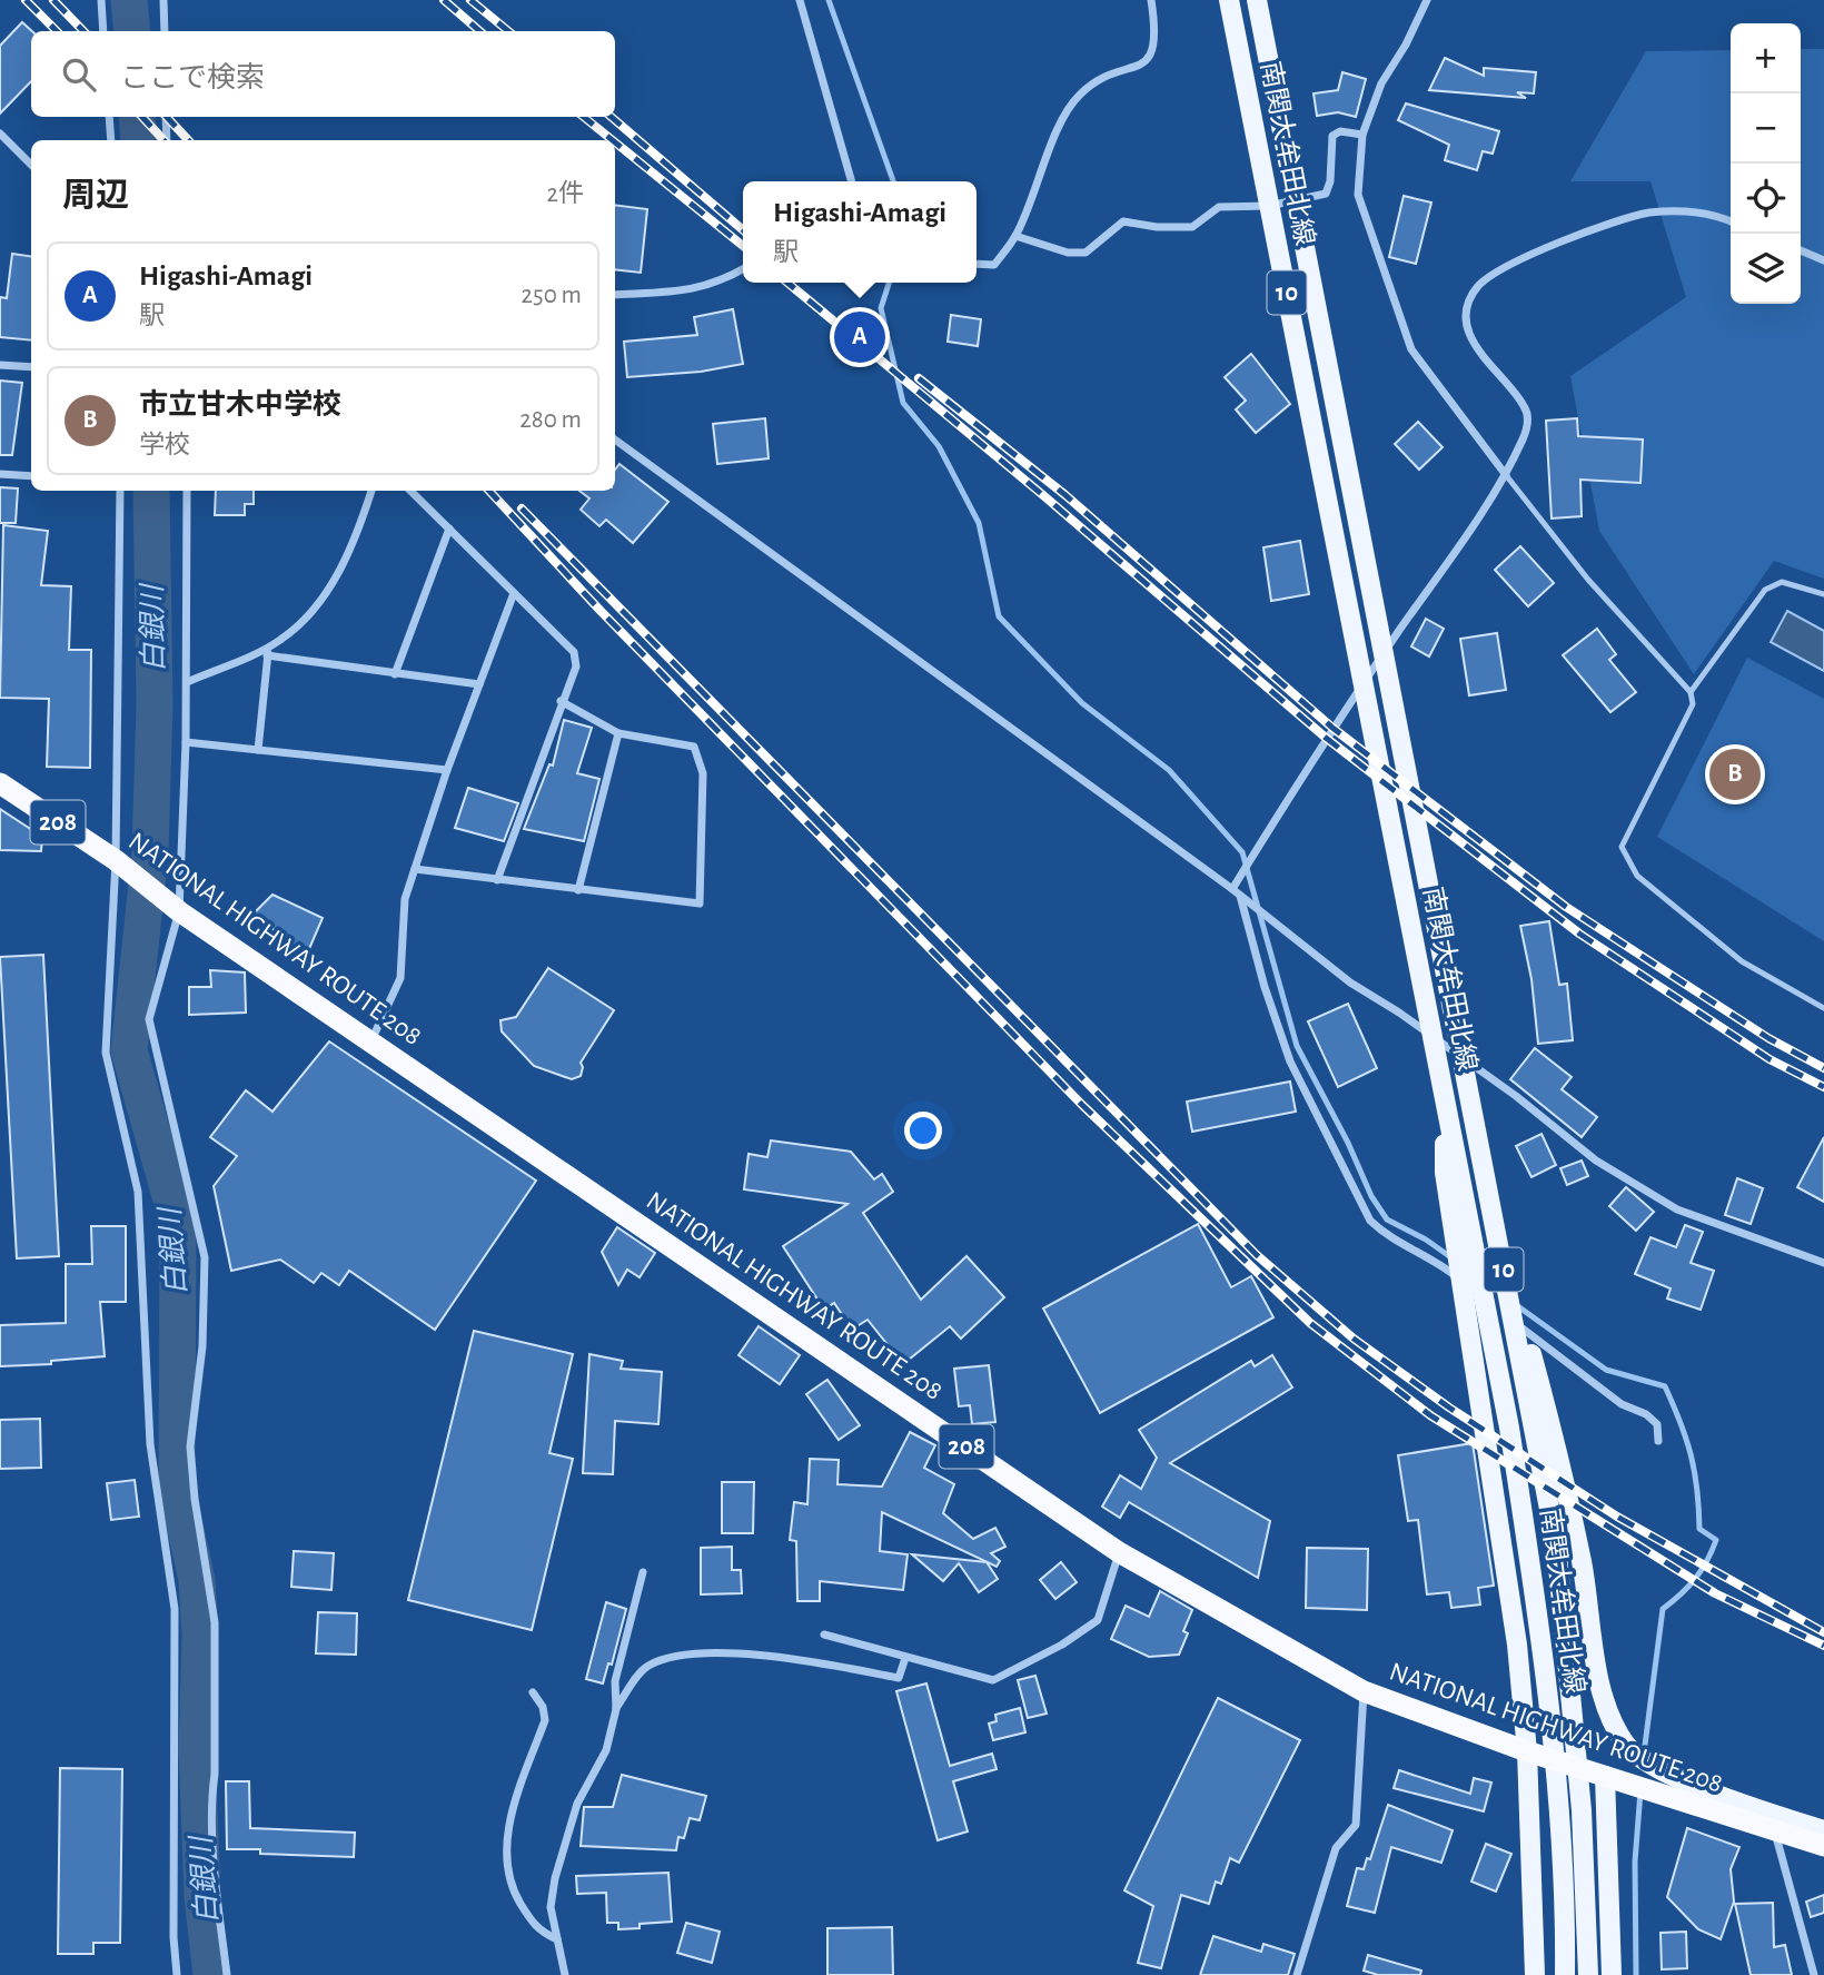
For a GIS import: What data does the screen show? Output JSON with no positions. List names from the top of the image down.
{
  "streets": {
    "highway": ["208", "NATIONAL HIGHWAY ROUTE 208"],
    "main road": ["南関大牟田北線", "10"]
  },
  "water": ["白銀川"],
  "page": {
    "map_buttons": ["+", "−"],
    "search": "ここで検索",
    "heading": ["周辺", "2件"],
    "popup": ["Higashi-Amagi", "駅"],
    "list": [
      {
        "mark": "A",
        "name": "Higashi-Amagi",
        "note": "駅",
        "value": "250 m"
      },
      {
        "mark": "B",
        "name": "市立甘木中学校",
        "note": "学校",
        "value": "280 m"
      }
    ],
    "pins": ["A", "B"]
  }
}
